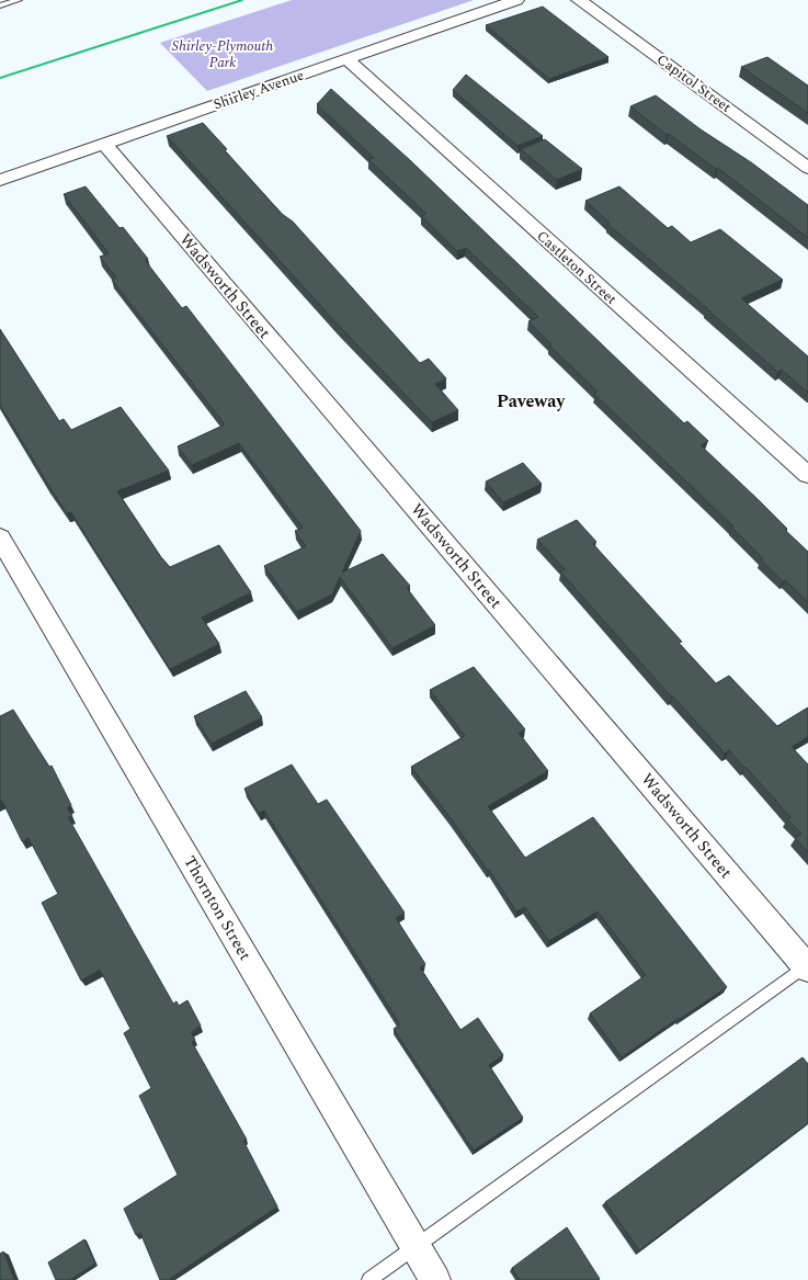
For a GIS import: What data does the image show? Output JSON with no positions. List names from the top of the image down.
{
  "streets": {
    "street": [
      "Capitol Street",
      "Shirley Avenue",
      "Castleton Street",
      "Wadsworth Street",
      "Thornton Street"
    ]
  },
  "crossings": [
    ["Shirley Avenue", "Castleton Street"],
    ["Shirley Avenue", "Wadsworth Street"]
  ],
  "districts": ["Paveway"],
  "parks": ["Shirley-Plymouth Park"]
}
